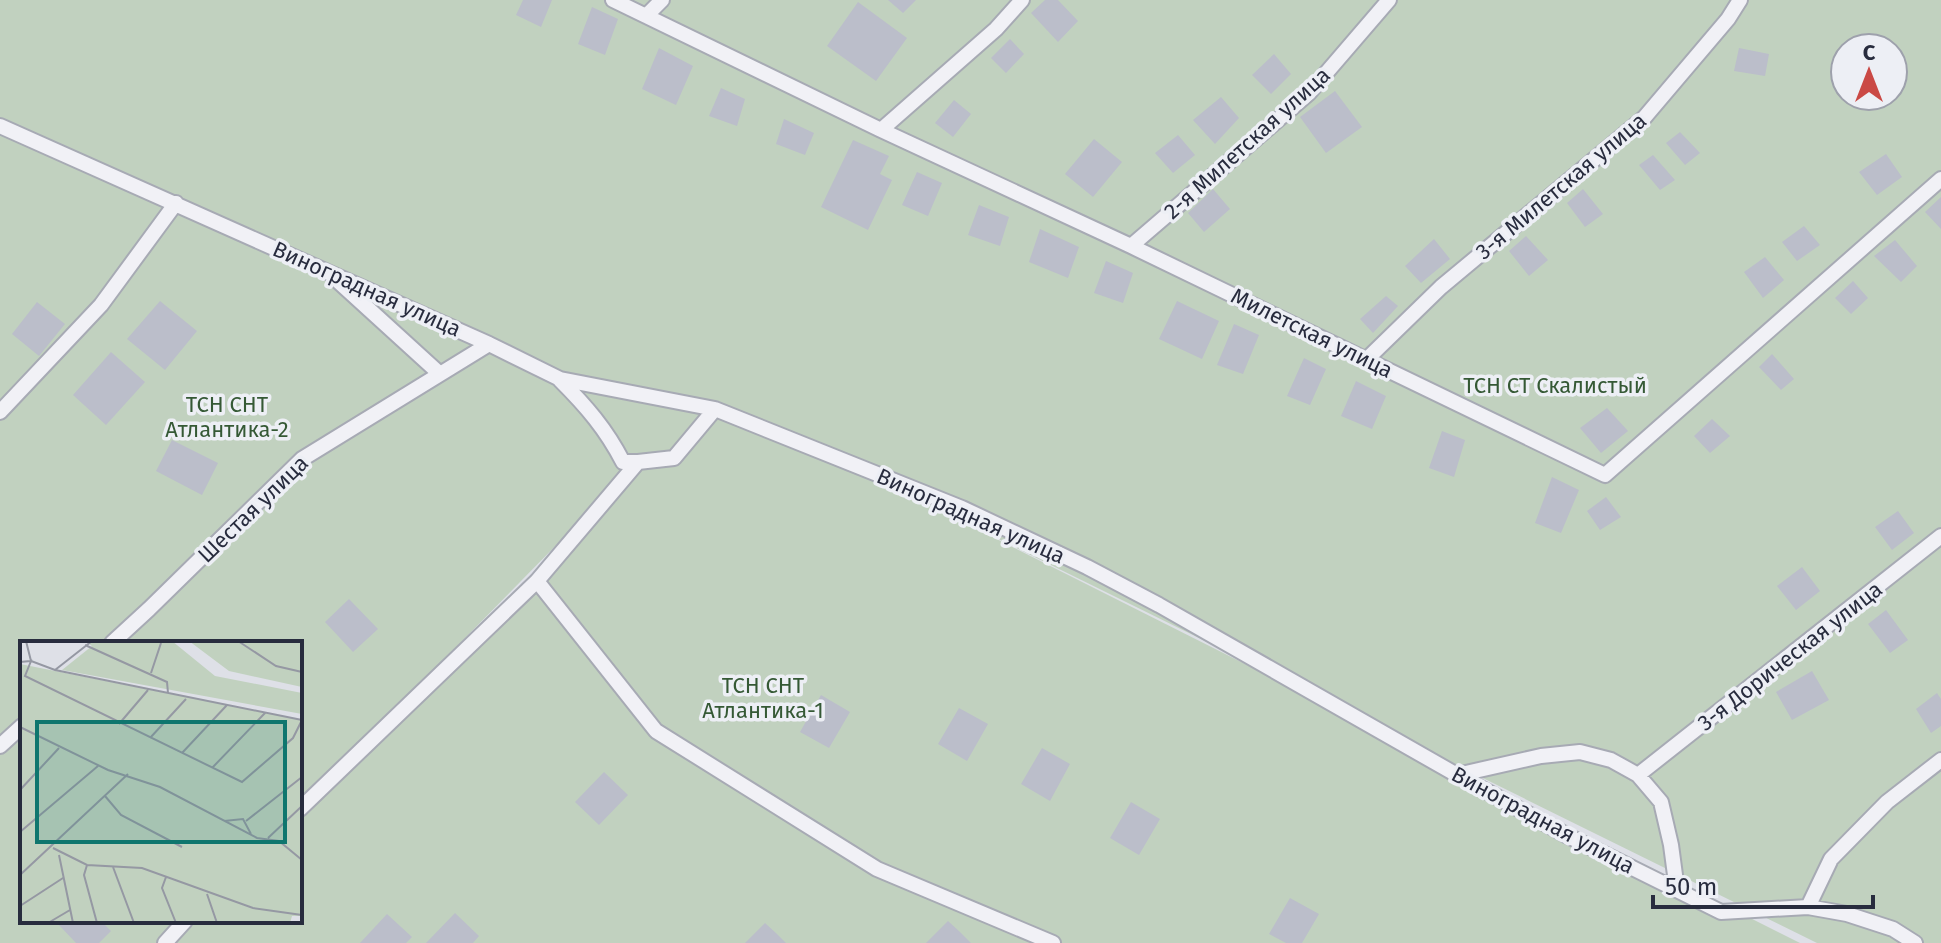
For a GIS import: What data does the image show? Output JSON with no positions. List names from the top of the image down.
{
  "streets": {
    "lane": [
      "2-я Милетская улица",
      "3-я Милетская улица",
      "Виноградная улица",
      "Милетская улица",
      "Шестая улица",
      "3-я Дорическая улица"
    ]
  },
  "crossings": [
    ["2-я Милетская улица", "Милетская улица"],
    ["3-я Милетская улица", "Милетская улица"],
    ["Виноградная улица", "Шестая улица"]
  ],
  "parks": ["ТСН СТ Скалистый", "ТСН СНТ Атлантика-2", "ТСН СНТ Атлантика-1"],
  "scale_bar": "50 m",
  "north": "top"
}
